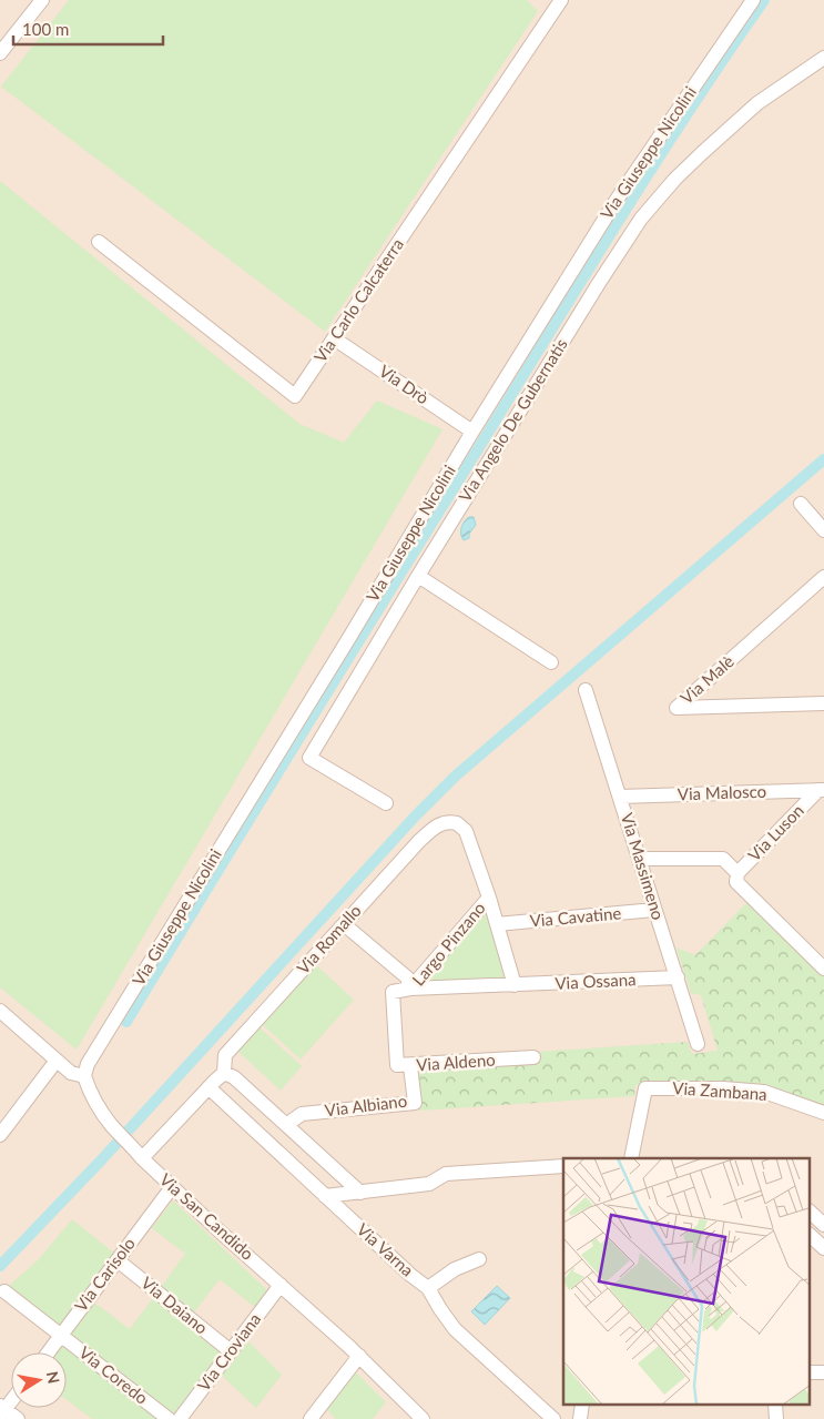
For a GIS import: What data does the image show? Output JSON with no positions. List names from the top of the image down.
{
  "streets": {
    "street": [
      "Via Giuseppe Nicolini",
      "Via Carlo Calcaterra",
      "Via Drò",
      "Via Angelo De Gubernatis",
      "Via Malè",
      "Via Malosco",
      "Via Luson",
      "Via Massimeno",
      "Via Cavatine",
      "Via Romallo",
      "Largo Pinzano",
      "Via Ossana",
      "Via Aldeno",
      "Via Zambana",
      "Via Albiano",
      "Via San Candido",
      "Via Varna",
      "Via Carisolo",
      "Via Daiano",
      "Via Croviana",
      "Via Coredo"
    ]
  },
  "crossings": [
    ["Via Giuseppe Nicolini", "Via Drò"],
    ["Via Giuseppe Nicolini", "Via San Candido"],
    ["Via Carlo Calcaterra", "Via Drò"],
    ["Via Malosco", "Via Luson"],
    ["Via Malosco", "Via Massimeno"],
    ["Via Luson", "Via Massimeno"],
    ["Via Massimeno", "Via Cavatine"],
    ["Via Massimeno", "Via Ossana"],
    ["Via Romallo", "Largo Pinzano"],
    ["Largo Pinzano", "Via Ossana"],
    ["Largo Pinzano", "Via Aldeno"],
    ["Via Aldeno", "Via Albiano"],
    ["Via San Candido", "Via Carisolo"],
    ["Via San Candido", "Via Croviana"],
    ["Via Carisolo", "Via Daiano"],
    ["Via Carisolo", "Via Coredo"],
    ["Via Daiano", "Via Croviana"]
  ],
  "scale_bar": "100 m",
  "north": "right"
}
